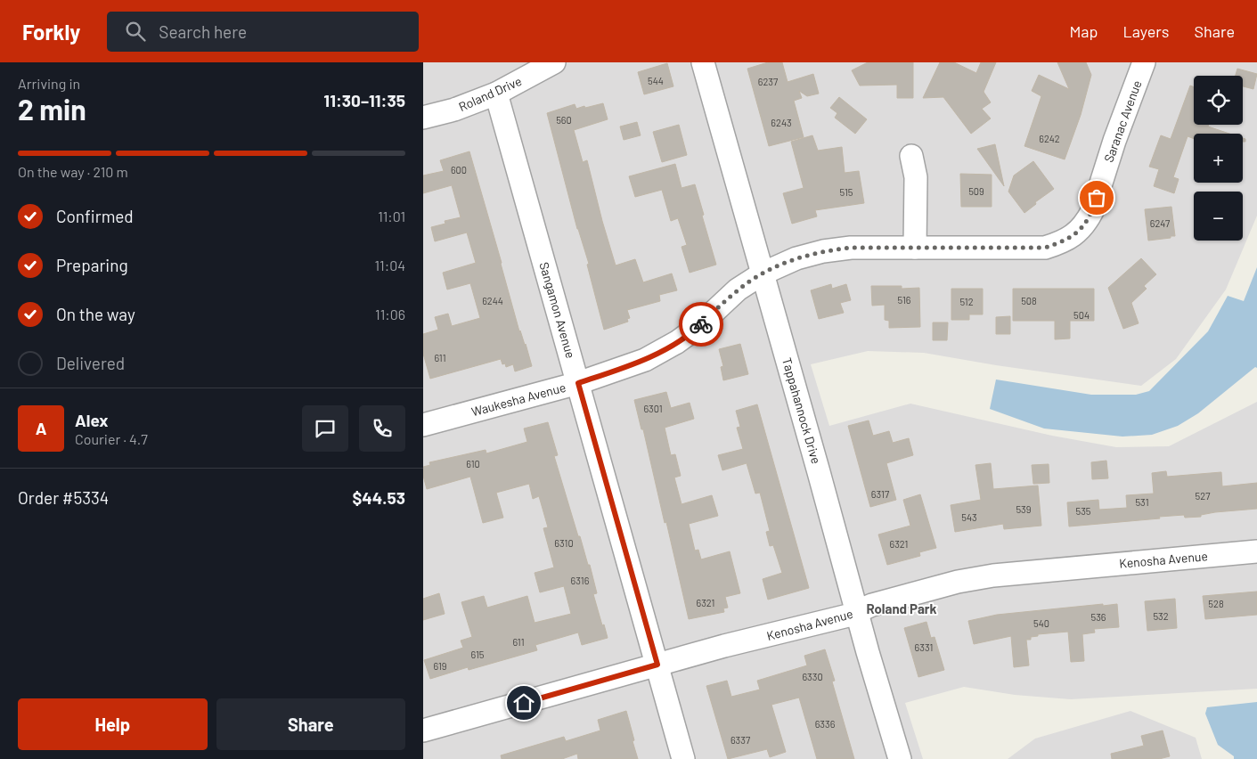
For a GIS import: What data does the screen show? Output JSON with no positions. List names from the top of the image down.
{
  "streets": {
    "street": [
      "Roland Drive",
      "Saranac Avenue",
      "Sangamon Avenue",
      "Waukesha Avenue",
      "Tappahannock Drive",
      "Kenosha Avenue"
    ]
  },
  "crossings": [
    ["Roland Drive", "Sangamon Avenue"],
    ["Saranac Avenue", "Waukesha Avenue"],
    ["Sangamon Avenue", "Waukesha Avenue"],
    ["Sangamon Avenue", "Kenosha Avenue"],
    ["Waukesha Avenue", "Tappahannock Drive"],
    ["Tappahannock Drive", "Kenosha Avenue"]
  ],
  "districts": ["Roland Park"],
  "house_numbers": [
    "544",
    "6237",
    "560",
    "6243",
    "6242",
    "600",
    "509",
    "515",
    "6247",
    "516",
    "6244",
    "508",
    "512",
    "504",
    "611",
    "6301",
    "610",
    "6317",
    "527",
    "531",
    "539",
    "535",
    "543",
    "6310",
    "6321",
    "6316",
    "6321",
    "528",
    "532",
    "536",
    "540",
    "611",
    "6331",
    "615",
    "619",
    "6330",
    "6336",
    "6337"
  ],
  "page": {
    "header": "Forkly",
    "search": "Search here",
    "nav": ["Map", "Layers", "Share"],
    "heading": ["2 min", "Arriving in", "11:30–11:35"],
    "panel": [
      "Alex",
      "Courier · 4.7",
      "Order #5334",
      "$44.53"
    ],
    "map_buttons": ["+", "−"],
    "bar": "On the way · 210 m",
    "list": [
      ["Confirmed", "11:01"],
      ["Preparing", "11:04"],
      ["On the way", "11:06"],
      "Delivered"
    ],
    "round": "A",
    "buttons": ["Help", "Share"]
  }
}
